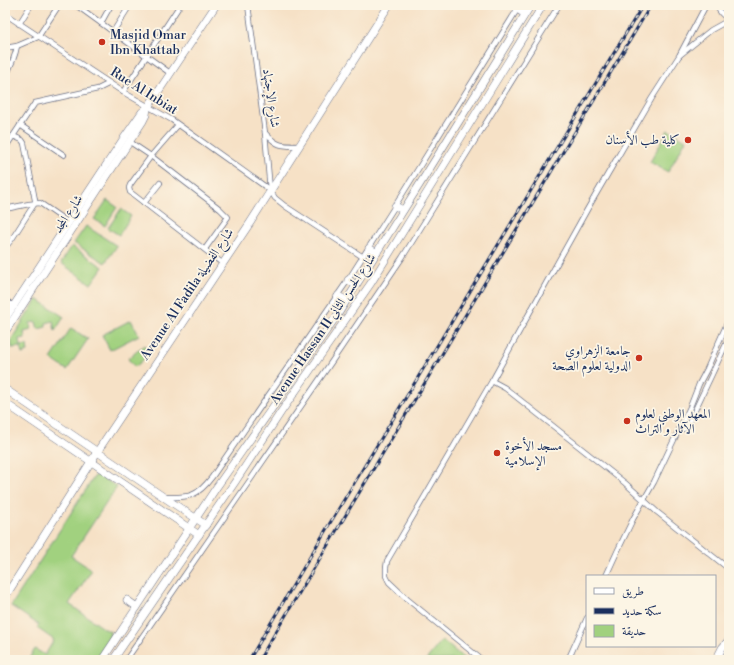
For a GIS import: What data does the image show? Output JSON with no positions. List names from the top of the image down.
{
  "streets": {
    "main road": ["شارع المجد", "Avenue Al Fadila شارع الفضيلة", "Avenue Hassan II شارع الحسن الثاني"],
    "street": ["Rue Al Inbiat", "شارع الإجتهاد"]
  },
  "crossings": [
    ["Rue Al Inbiat", "شارع الإجتهاد"],
    ["Rue Al Inbiat", "شارع المجد"],
    ["Rue Al Inbiat", "Avenue Al Fadila شارع الفضيلة"],
    ["شارع الإجتهاد", "Avenue Al Fadila شارع الفضيلة"]
  ],
  "places": [
    "Masjid Omar Ibn Khattab",
    "كلية طب الأسنان",
    "جامعة الزهراوي الدولية لعلوم الصحة",
    "المعهد الوطني لعلوم الآثار و التراث",
    "مسجد الأخوة الإسلامية"
  ],
  "legend": ["طريق", "سكة حديد", "حديقة"]
}
